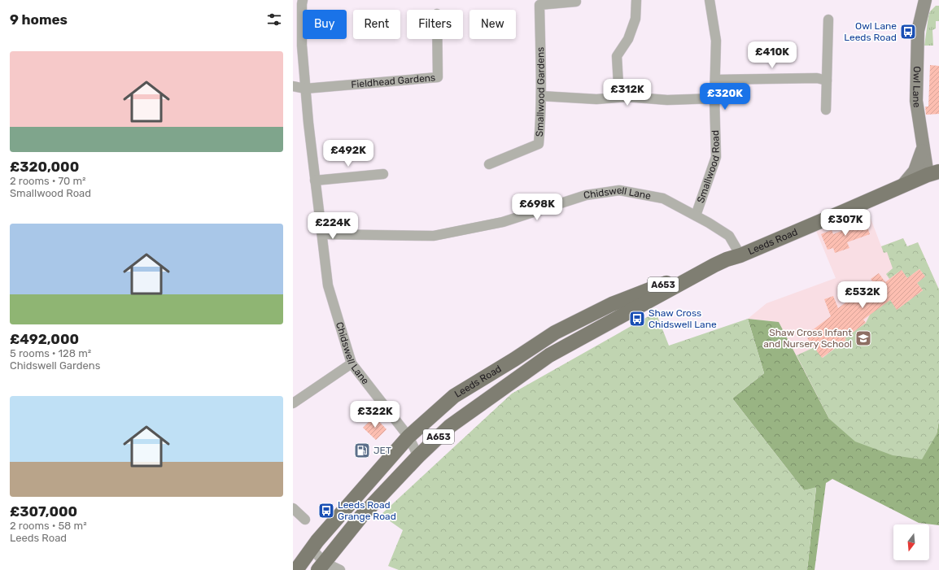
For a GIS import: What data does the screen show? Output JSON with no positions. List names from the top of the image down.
{
  "streets": {
    "main road": ["Owl Lane", "Leeds Road", "A653"],
    "street": [
      "Fieldhead Gardens",
      "Smallwood Gardens",
      "Smallwood Road",
      "Chidswell Lane"
    ]
  },
  "crossings": [
    ["Fieldhead Gardens", "Chidswell Lane"],
    ["Owl Lane", "Leeds Road"],
    ["Smallwood Road", "Chidswell Lane"],
    ["Chidswell Lane", "Leeds Road"]
  ],
  "places": {
    "bus stop": ["Owl Lane Leeds Road", "Shaw Cross Chidswell Lane", "Leeds Road Grange Road"],
    "school or university": ["Shaw Cross Infant and Nursery School"],
    "fuel station": ["JET"]
  },
  "north": "bottom",
  "page": {
    "heading": "9 homes",
    "chip": [
      "Buy",
      "Rent",
      "Filters",
      "New"
    ],
    "list": [
      {
        "name": "£320,000",
        "note": "2 rooms · 70 m² · Smallwood Road"
      },
      {
        "name": "£492,000",
        "note": "5 rooms · 128 m² · Chidswell Gardens"
      },
      {
        "name": "£307,000",
        "note": "2 rooms · 58 m² · Leeds Road"
      }
    ],
    "price": [
      "£410K",
      "£312K",
      "£320K",
      "£492K",
      "£698K",
      "£307K",
      "£224K",
      "£532K",
      "£322K"
    ]
  }
}
